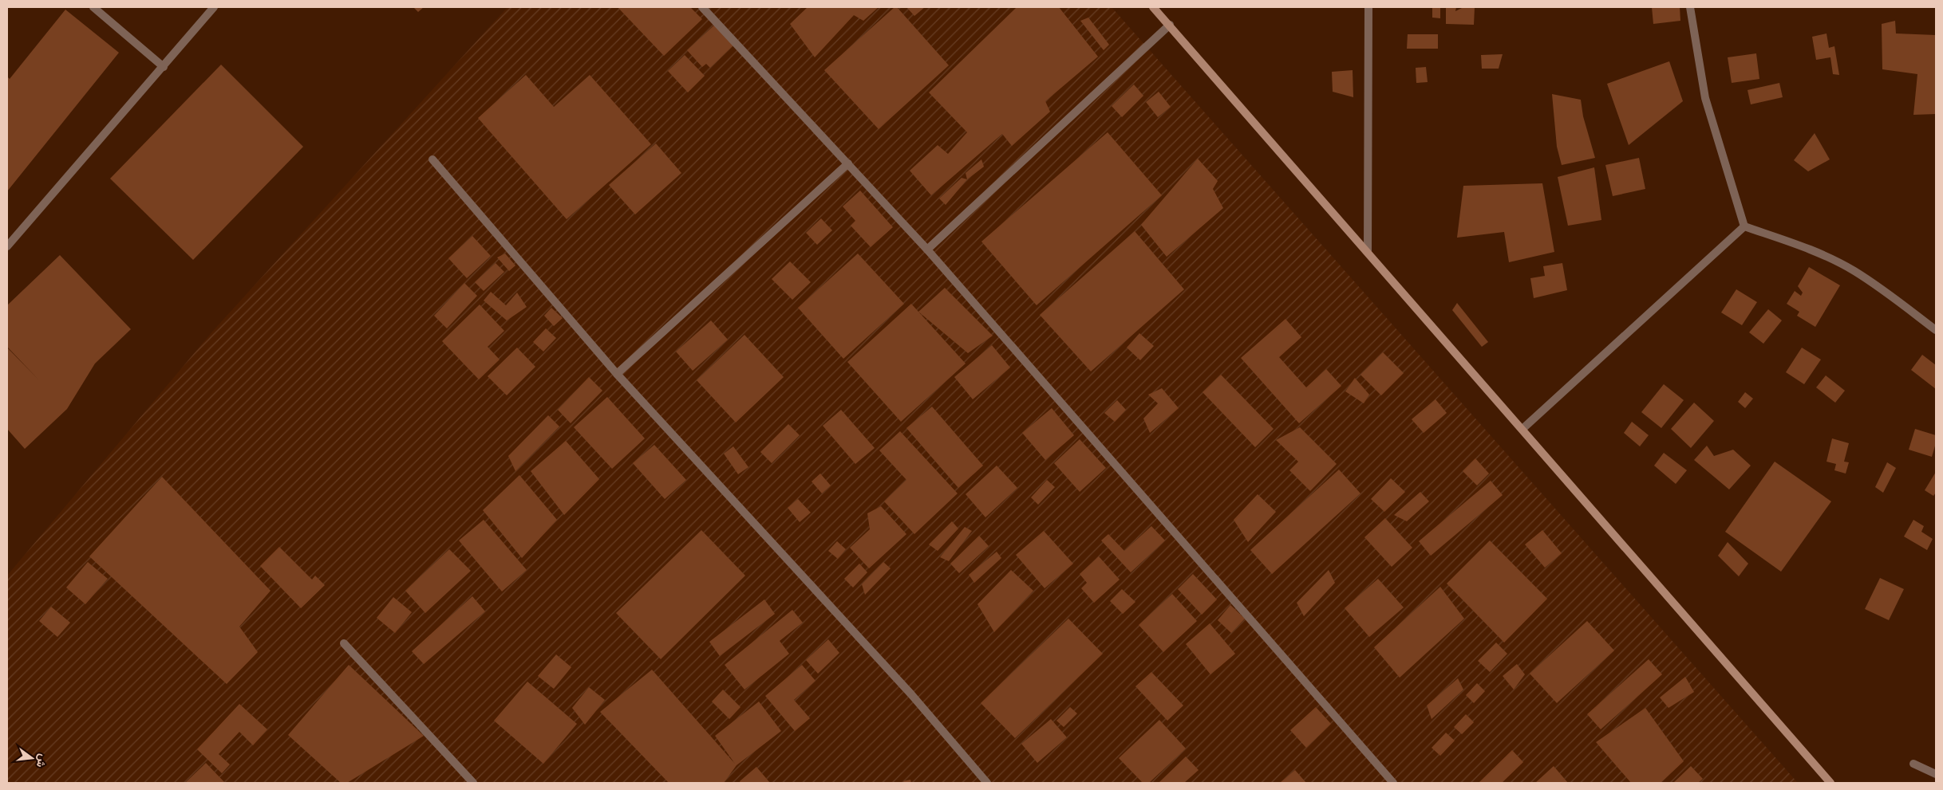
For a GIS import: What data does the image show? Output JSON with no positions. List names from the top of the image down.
{
  "north": "right"
}
